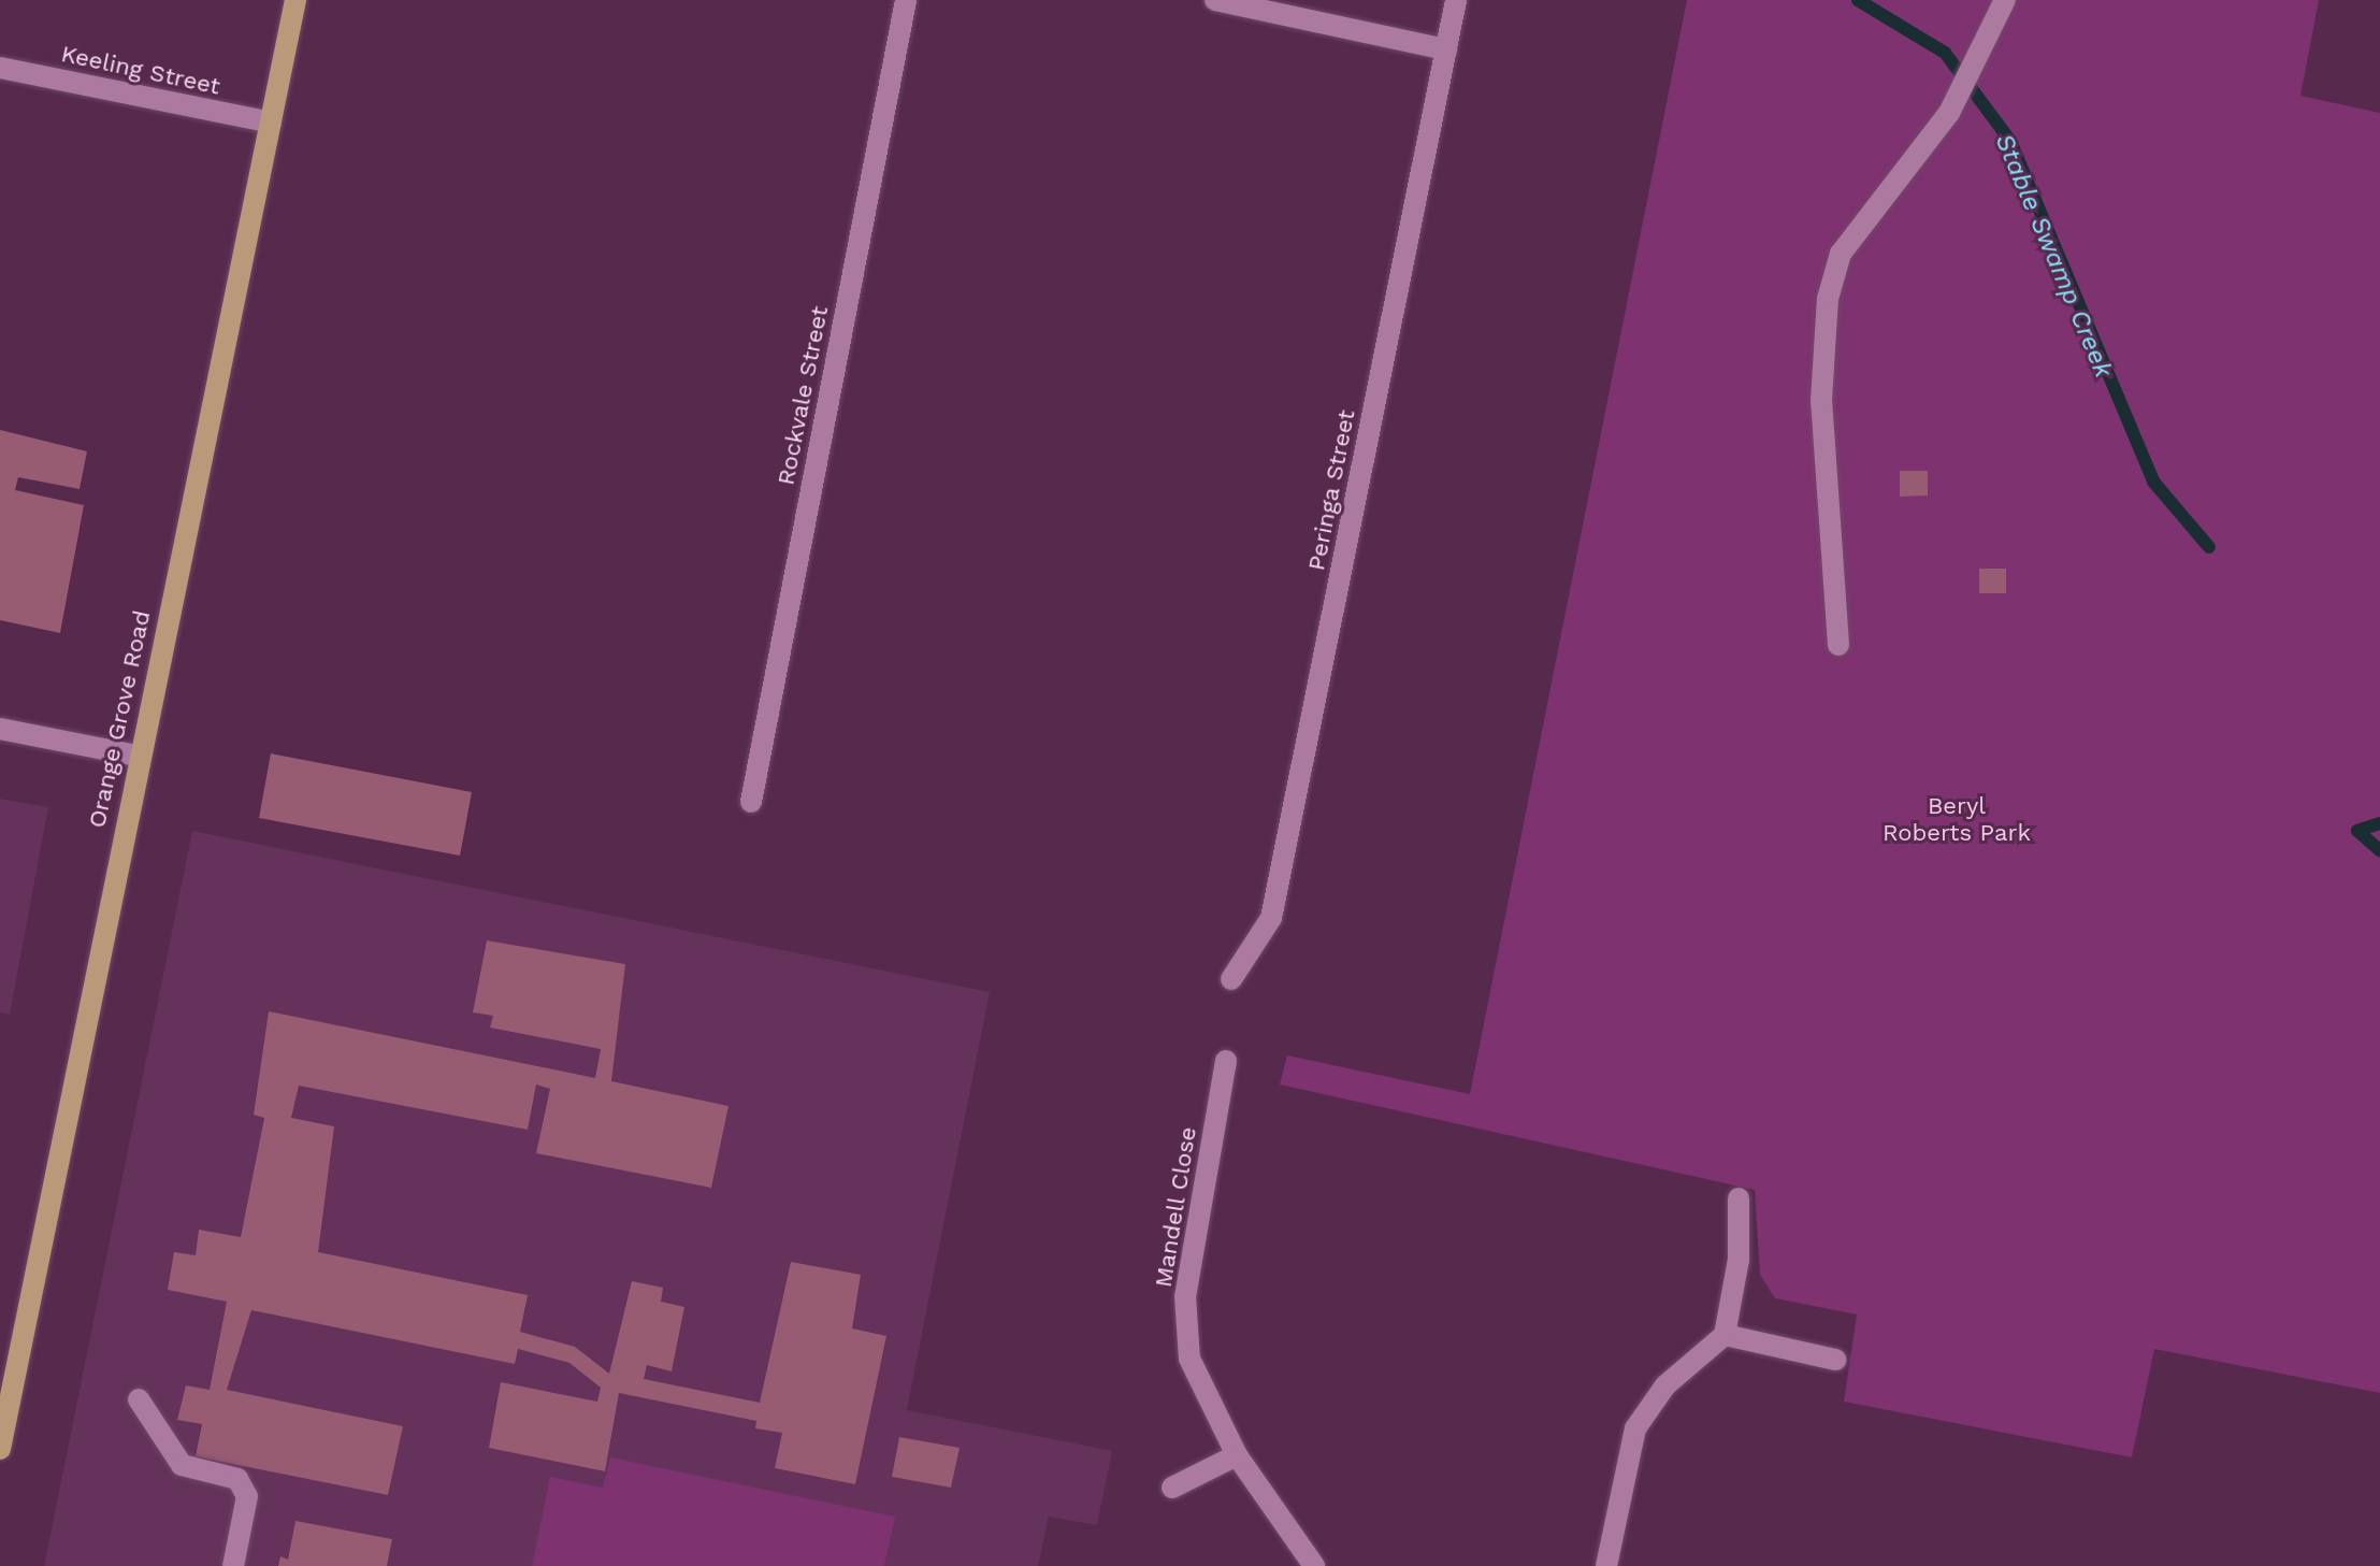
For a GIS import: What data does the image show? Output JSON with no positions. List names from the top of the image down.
{
  "streets": {
    "main road": ["Orange Grove Road"],
    "street": [
      "Keeling Street",
      "Rockvale Street",
      "Peringa Street",
      "Mandell Close"
    ]
  },
  "crossings": [
    ["Keeling Street", "Orange Grove Road"]
  ],
  "water": ["Stable Swamp Creek"],
  "parks": ["Beryl Roberts Park"]
}
